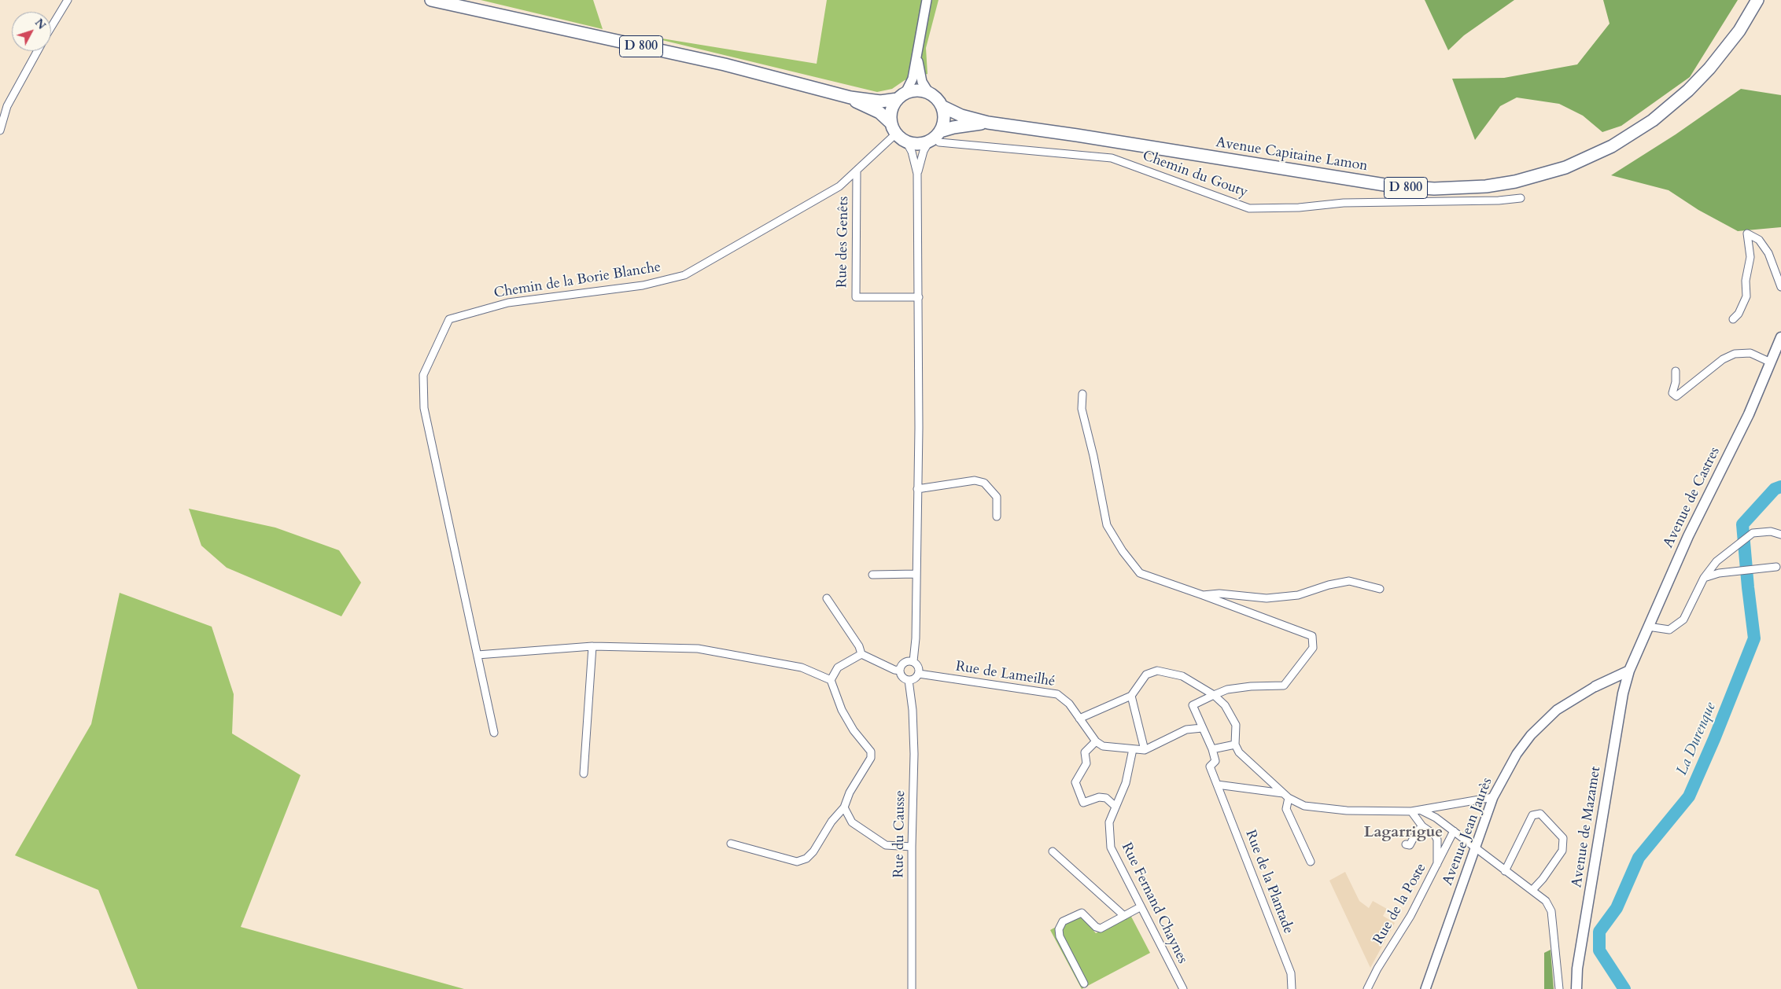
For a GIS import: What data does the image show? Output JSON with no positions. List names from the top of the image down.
{
  "streets": {
    "main road": [
      "D 800",
      "Avenue Capitaine Lamon",
      "Avenue de Castres",
      "Avenue de Mazamet",
      "Avenue Jean Jaurès"
    ],
    "street": [
      "Chemin du Gouty",
      "Rue des Genêts",
      "Chemin de la Borie Blanche",
      "Rue de Lameilhé",
      "Rue du Causse",
      "Rue de la Plantade",
      "Rue Fernand Chaynes",
      "Rue de la Poste"
    ]
  },
  "crossings": [
    ["D 800", "Avenue Capitaine Lamon"],
    ["D 800", "Chemin du Gouty"],
    ["D 800", "Chemin de la Borie Blanche"],
    ["Avenue Capitaine Lamon", "Chemin du Gouty"],
    ["Avenue Capitaine Lamon", "Chemin de la Borie Blanche"],
    ["Chemin du Gouty", "Chemin de la Borie Blanche"],
    ["Rue des Genêts", "Chemin de la Borie Blanche"],
    ["Avenue de Castres", "Avenue de Mazamet"],
    ["Avenue de Castres", "Avenue Jean Jaurès"],
    ["Rue de Lameilhé", "Rue du Causse"],
    ["Avenue de Mazamet", "Avenue Jean Jaurès"]
  ],
  "districts": ["Lagarrigue"],
  "water": ["La Durenque"],
  "north": "top right"
}
